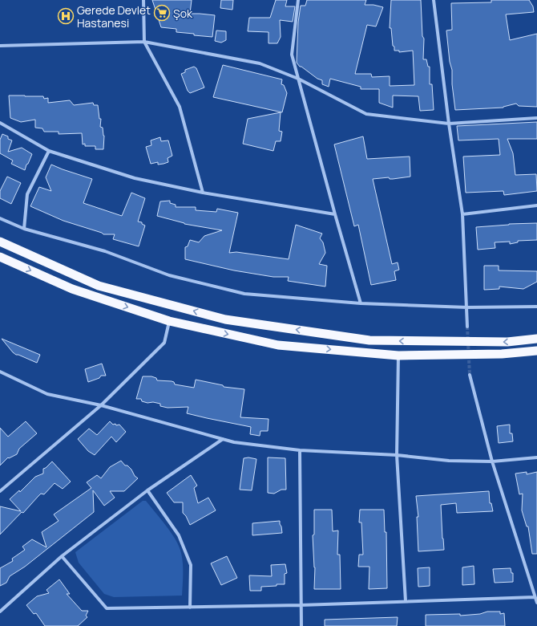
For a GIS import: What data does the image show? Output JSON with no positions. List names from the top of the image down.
{
  "places": {
    "supermarket": ["Şok"],
    "hospital": ["Gerede Devlet Hastanesi"]
  }
}
